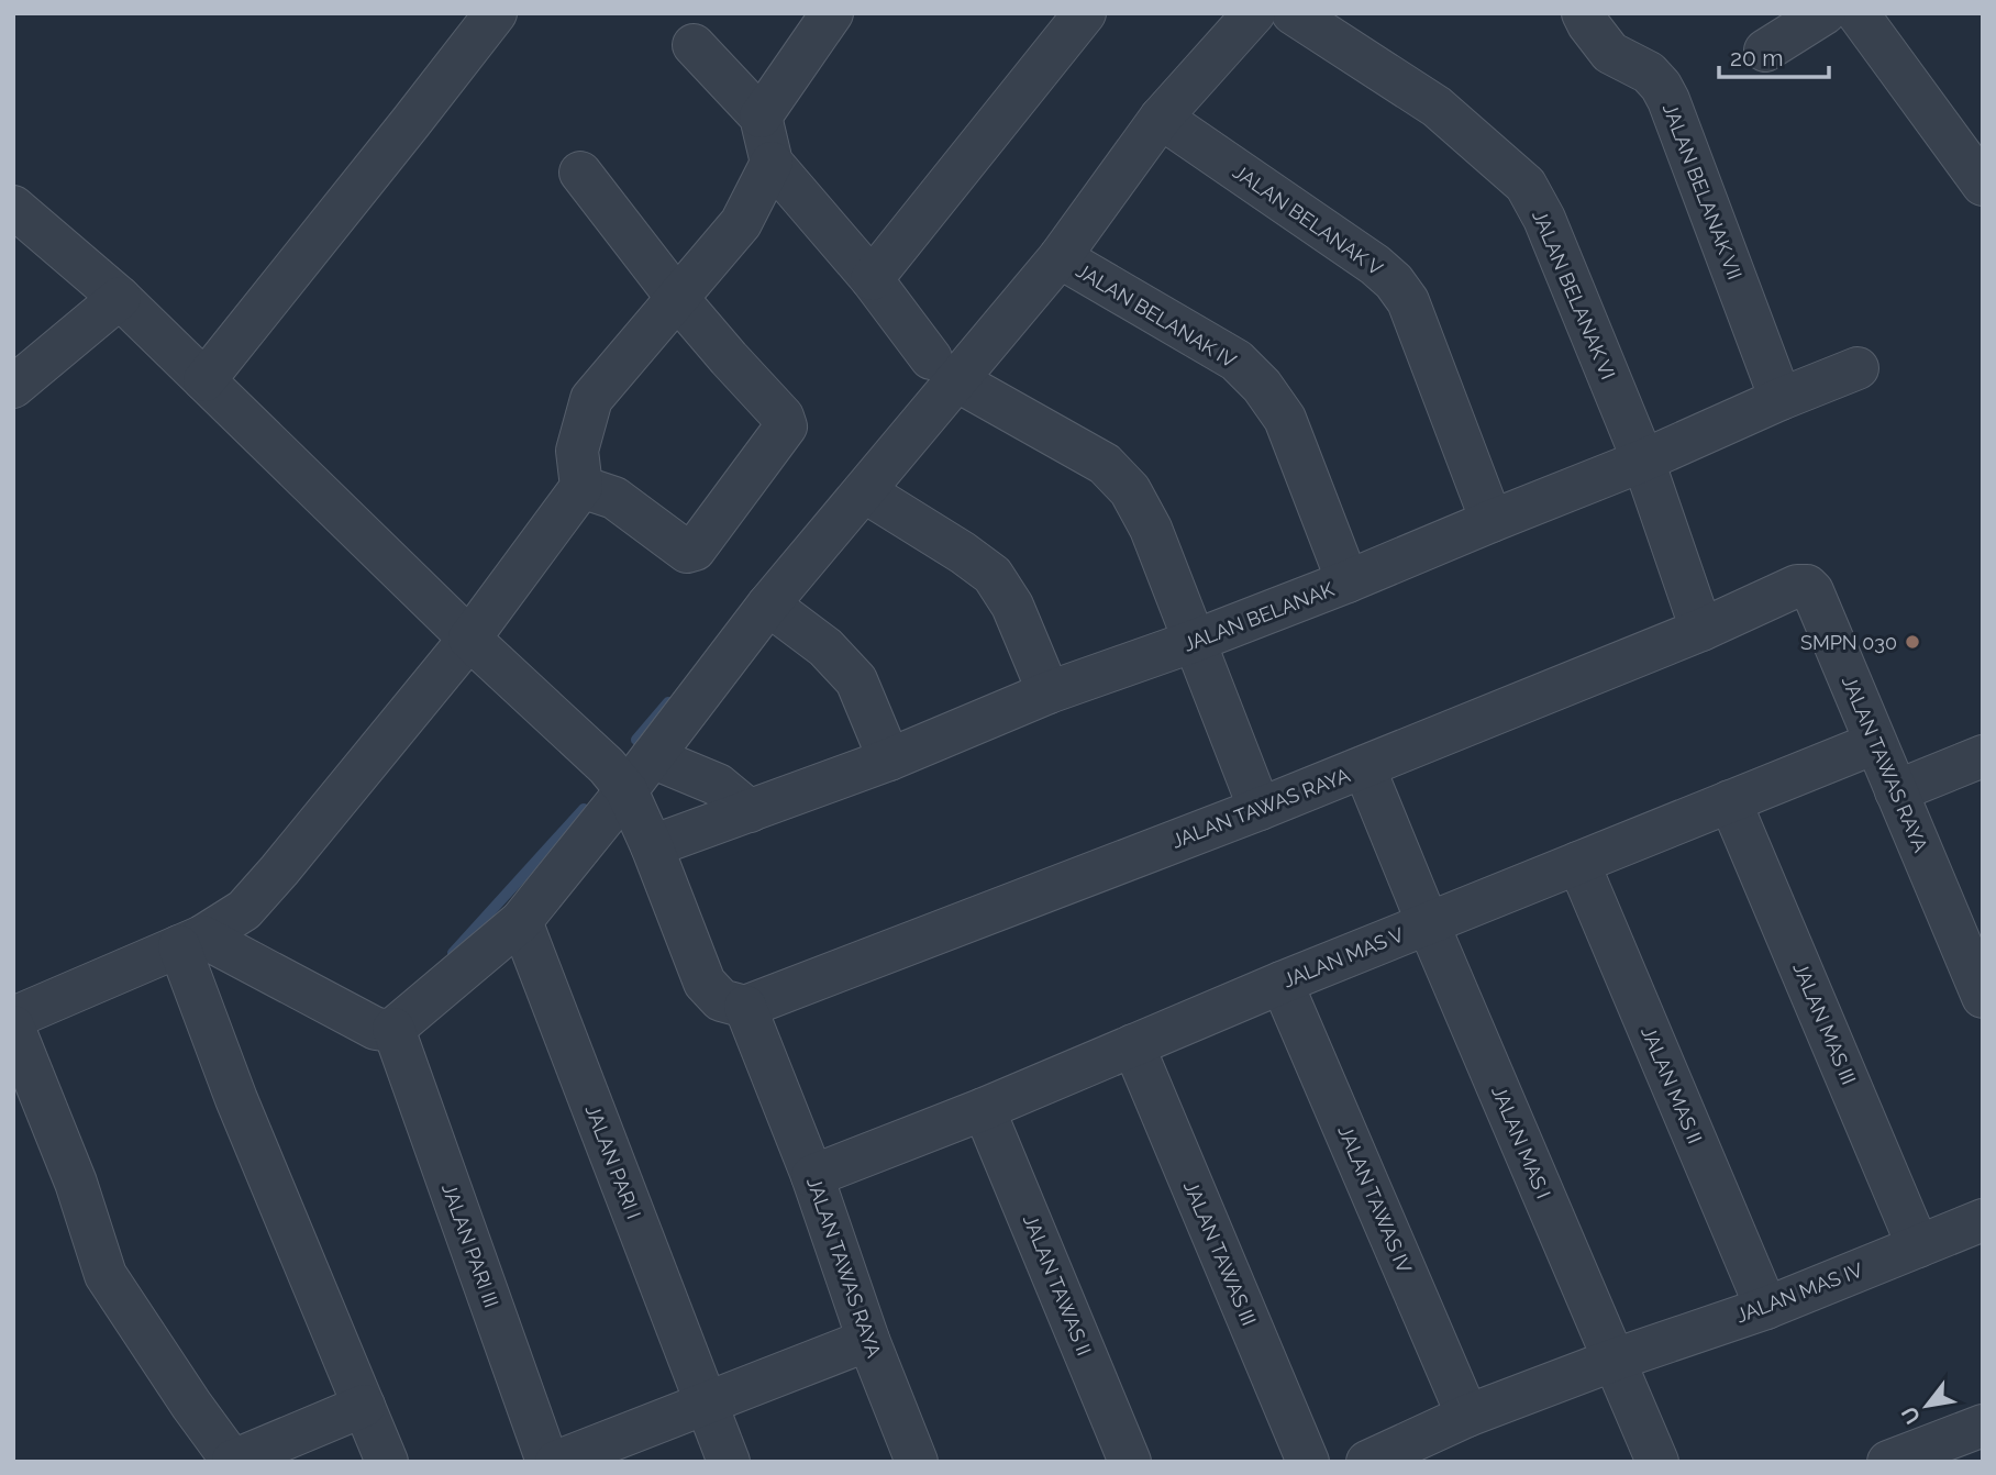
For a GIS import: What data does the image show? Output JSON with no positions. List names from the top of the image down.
{
  "streets": {
    "street": [
      "JALAN BELANAK VII",
      "JALAN BELANAK V",
      "JALAN BELANAK VI",
      "JALAN BELANAK IV",
      "JALAN BELANAK",
      "JALAN TAWAS RAYA",
      "JALAN MAS V",
      "JALAN MAS III",
      "JALAN MAS II",
      "JALAN MAS I",
      "JALAN PARI I",
      "JALAN TAWAS IV",
      "JALAN PARI III",
      "JALAN TAWAS III",
      "JALAN TAWAS II",
      "JALAN MAS IV"
    ]
  },
  "crossings": [
    ["JALAN BELANAK VII", "JALAN BELANAK"],
    ["JALAN BELANAK V", "JALAN BELANAK"],
    ["JALAN BELANAK VI", "JALAN BELANAK"],
    ["JALAN BELANAK VI", "JALAN TAWAS RAYA"],
    ["JALAN BELANAK IV", "JALAN BELANAK"],
    ["JALAN TAWAS RAYA", "JALAN MAS V"],
    ["JALAN TAWAS RAYA", "JALAN MAS I"],
    ["JALAN MAS V", "JALAN MAS III"],
    ["JALAN MAS V", "JALAN MAS II"],
    ["JALAN MAS V", "JALAN MAS I"],
    ["JALAN MAS V", "JALAN TAWAS IV"],
    ["JALAN MAS V", "JALAN TAWAS III"],
    ["JALAN MAS V", "JALAN TAWAS II"],
    ["JALAN MAS III", "JALAN MAS IV"],
    ["JALAN MAS II", "JALAN MAS IV"],
    ["JALAN MAS I", "JALAN MAS IV"],
    ["JALAN TAWAS IV", "JALAN MAS IV"]
  ],
  "places": ["SMPN 030"],
  "scale_bar": "20 m",
  "north": "bottom left"
}
